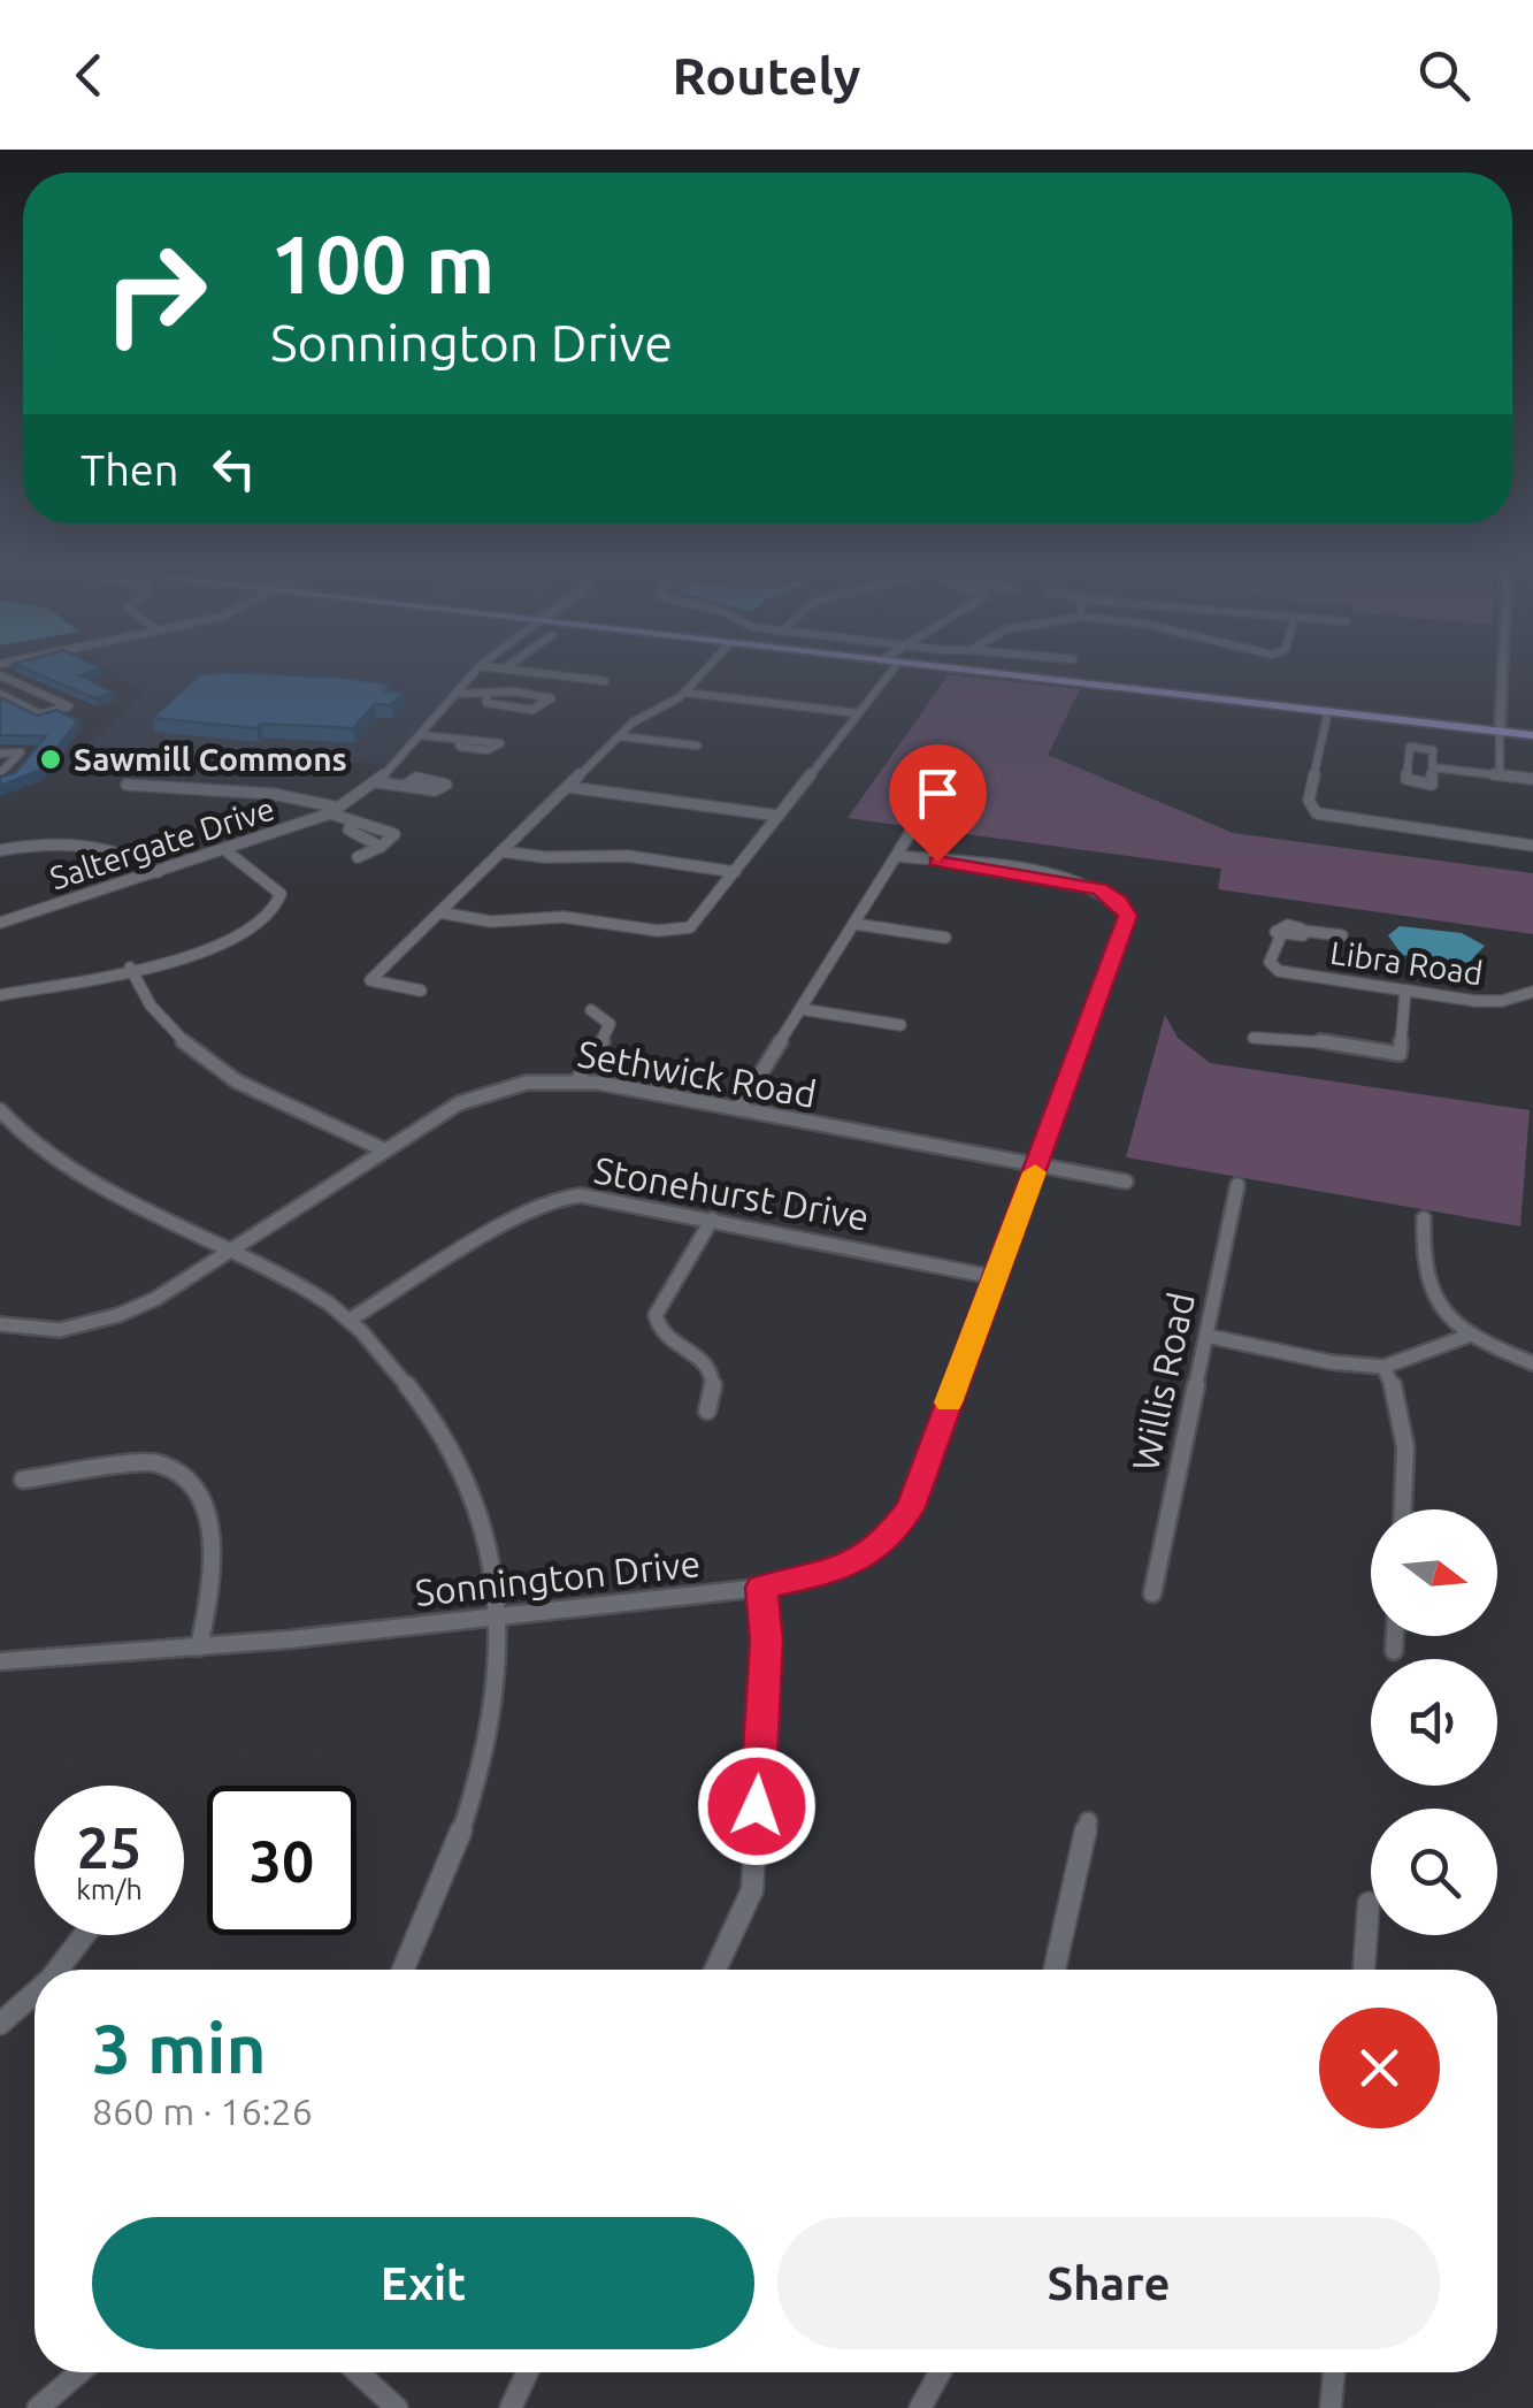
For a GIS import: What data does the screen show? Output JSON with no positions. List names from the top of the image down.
{
  "streets": {
    "street": [
      "Saltergate Drive",
      "Libra Road",
      "Sethwick Road",
      "Stonehurst Drive",
      "Willis Road",
      "Sonnington Drive"
    ]
  },
  "crossings": [
    ["Sethwick Road", "Sonnington Drive"],
    ["Stonehurst Drive", "Sonnington Drive"]
  ],
  "places": ["Sawmill Commons"],
  "north": "right",
  "page": {
    "header": "Routely",
    "turn": ["100 m", "Sonnington Drive"],
    "then": "Then",
    "speed": "25 km/h",
    "limit": "30",
    "heading": ["3 min", "860 m · 16:26"],
    "buttons": ["Exit", "Share"]
  }
}
